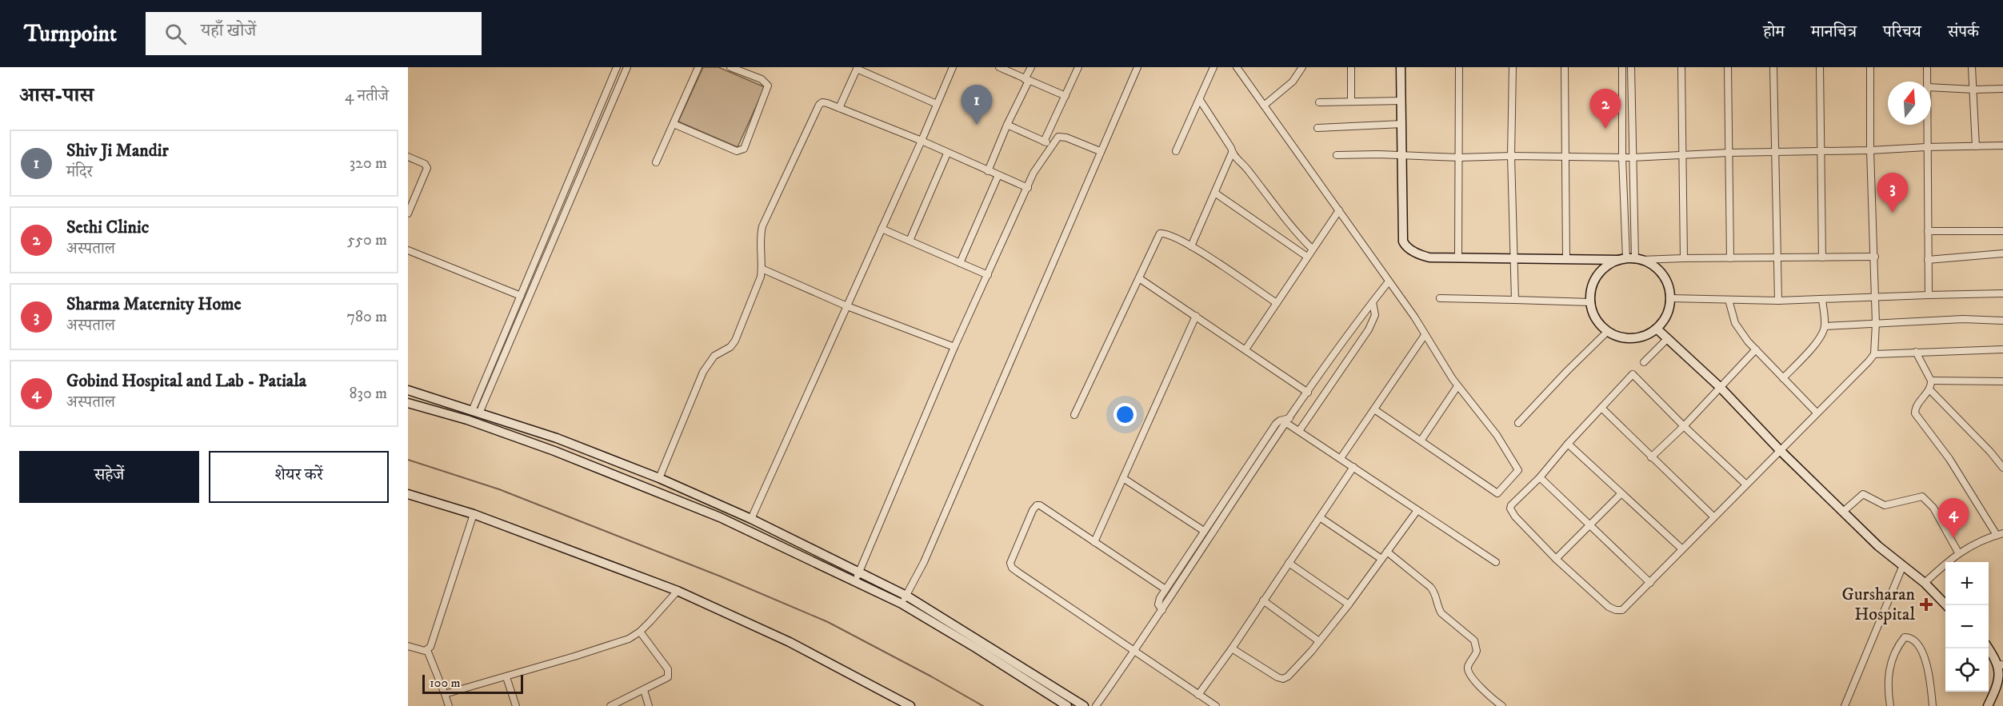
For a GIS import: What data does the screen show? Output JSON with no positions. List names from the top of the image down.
{
  "places": {
    "health": ["Gursharan Hospital"]
  },
  "scale_bar": "100 m",
  "north": "top",
  "page": {
    "header": "Turnpoint",
    "search": "यहाँ खोजें",
    "nav": [
      "होम",
      "मानचित्र",
      "परिचय",
      "संपर्क"
    ],
    "heading": ["आस-पास", "4 नतीजे"],
    "pins": [
      "1",
      "2",
      "3",
      "4"
    ],
    "list": [
      {
        "mark": "1",
        "name": "Shiv Ji Mandir",
        "note": "मंदिर",
        "value": "320 m"
      },
      {
        "mark": "2",
        "name": "Sethi Clinic",
        "note": "अस्पताल",
        "value": "550 m"
      },
      {
        "mark": "3",
        "name": "Sharma Maternity Home",
        "note": "अस्पताल",
        "value": "780 m"
      },
      {
        "mark": "4",
        "name": "Gobind Hospital and Lab - Patiala",
        "note": "अस्पताल",
        "value": "830 m"
      }
    ],
    "buttons": ["सहेजें", "शेयर करें"],
    "map_buttons": ["+", "−"],
    "scale": "100 m"
  }
}
